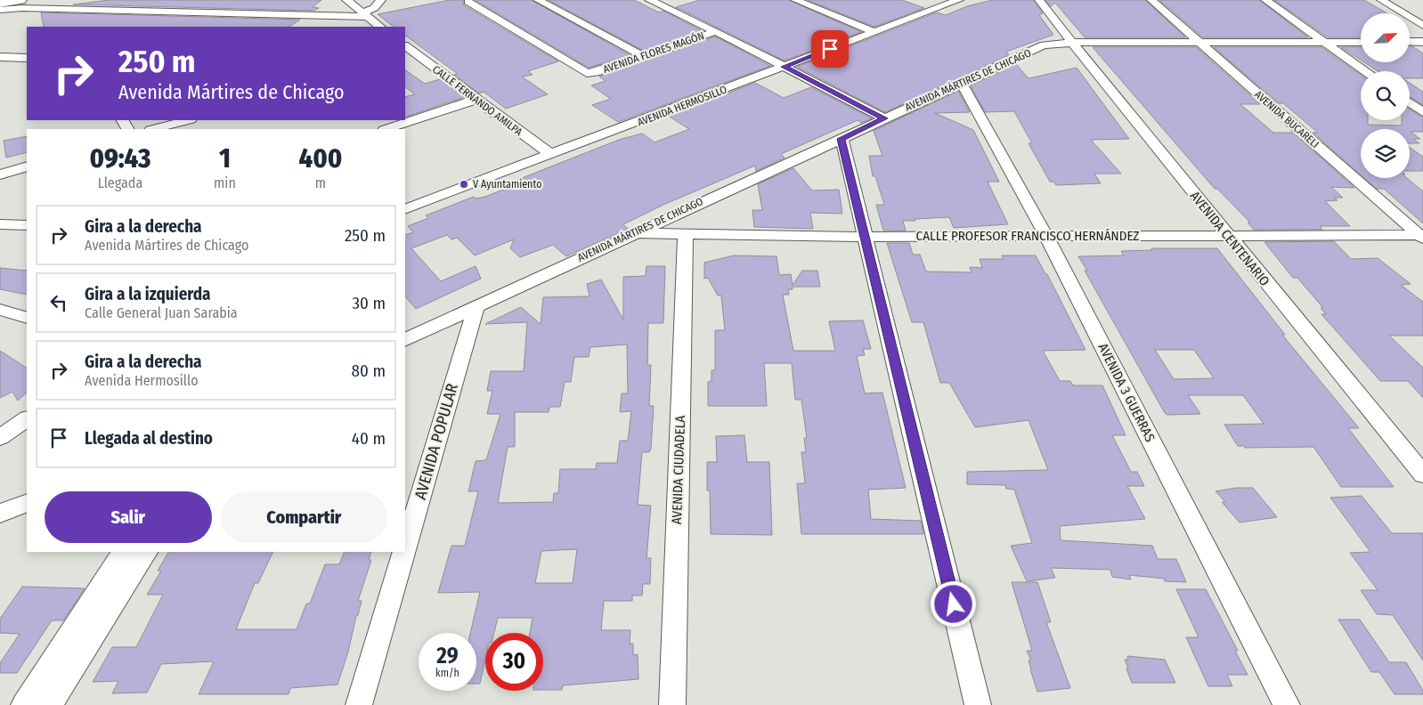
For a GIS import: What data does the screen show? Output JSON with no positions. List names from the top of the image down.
{
  "streets": {
    "street": [
      "AVENIDA FLORES MAGÓN",
      "AVENIDA MÁRTIRES DE CHICAGO",
      "CALLE FERNANDO AMILPA",
      "AVENIDA HERMOSILLO",
      "AVENIDA BUCARELI",
      "CALLE PROFESOR FRANCISCO HERNÁNDEZ",
      "AVENIDA CENTENARIO",
      "AVENIDA 3 GUERRAS",
      "AVENIDA POPULAR",
      "AVENIDA CIUDADELA"
    ]
  },
  "crossings": [
    ["AVENIDA MÁRTIRES DE CHICAGO", "AVENIDA BUCARELI"],
    ["AVENIDA MÁRTIRES DE CHICAGO", "CALLE PROFESOR FRANCISCO HERNÁNDEZ"],
    ["AVENIDA MÁRTIRES DE CHICAGO", "AVENIDA CENTENARIO"],
    ["AVENIDA MÁRTIRES DE CHICAGO", "AVENIDA 3 GUERRAS"],
    ["AVENIDA MÁRTIRES DE CHICAGO", "AVENIDA POPULAR"],
    ["CALLE FERNANDO AMILPA", "AVENIDA HERMOSILLO"],
    ["AVENIDA BUCARELI", "CALLE PROFESOR FRANCISCO HERNÁNDEZ"],
    ["CALLE PROFESOR FRANCISCO HERNÁNDEZ", "AVENIDA CENTENARIO"],
    ["CALLE PROFESOR FRANCISCO HERNÁNDEZ", "AVENIDA 3 GUERRAS"],
    ["CALLE PROFESOR FRANCISCO HERNÁNDEZ", "AVENIDA CIUDADELA"]
  ],
  "places": ["V Ayuntamiento"],
  "north": "top right",
  "page": {
    "turn": ["250 m", "Avenida Mártires de Chicago"],
    "eta": [
      "09:43",
      "Llegada",
      "1",
      "min",
      "400",
      "m"
    ],
    "list": [
      {
        "name": "Gira a la derecha",
        "note": "Avenida Mártires de Chicago",
        "value": "250 m"
      },
      {
        "name": "Gira a la izquierda",
        "note": "Calle General Juan Sarabia",
        "value": "30 m"
      },
      {
        "name": "Gira a la derecha",
        "note": "Avenida Hermosillo",
        "value": "80 m"
      },
      {
        "name": "Llegada al destino",
        "value": "40 m"
      }
    ],
    "buttons": ["Salir", "Compartir"],
    "speed": "29 km/h",
    "limit": "30"
  }
}
